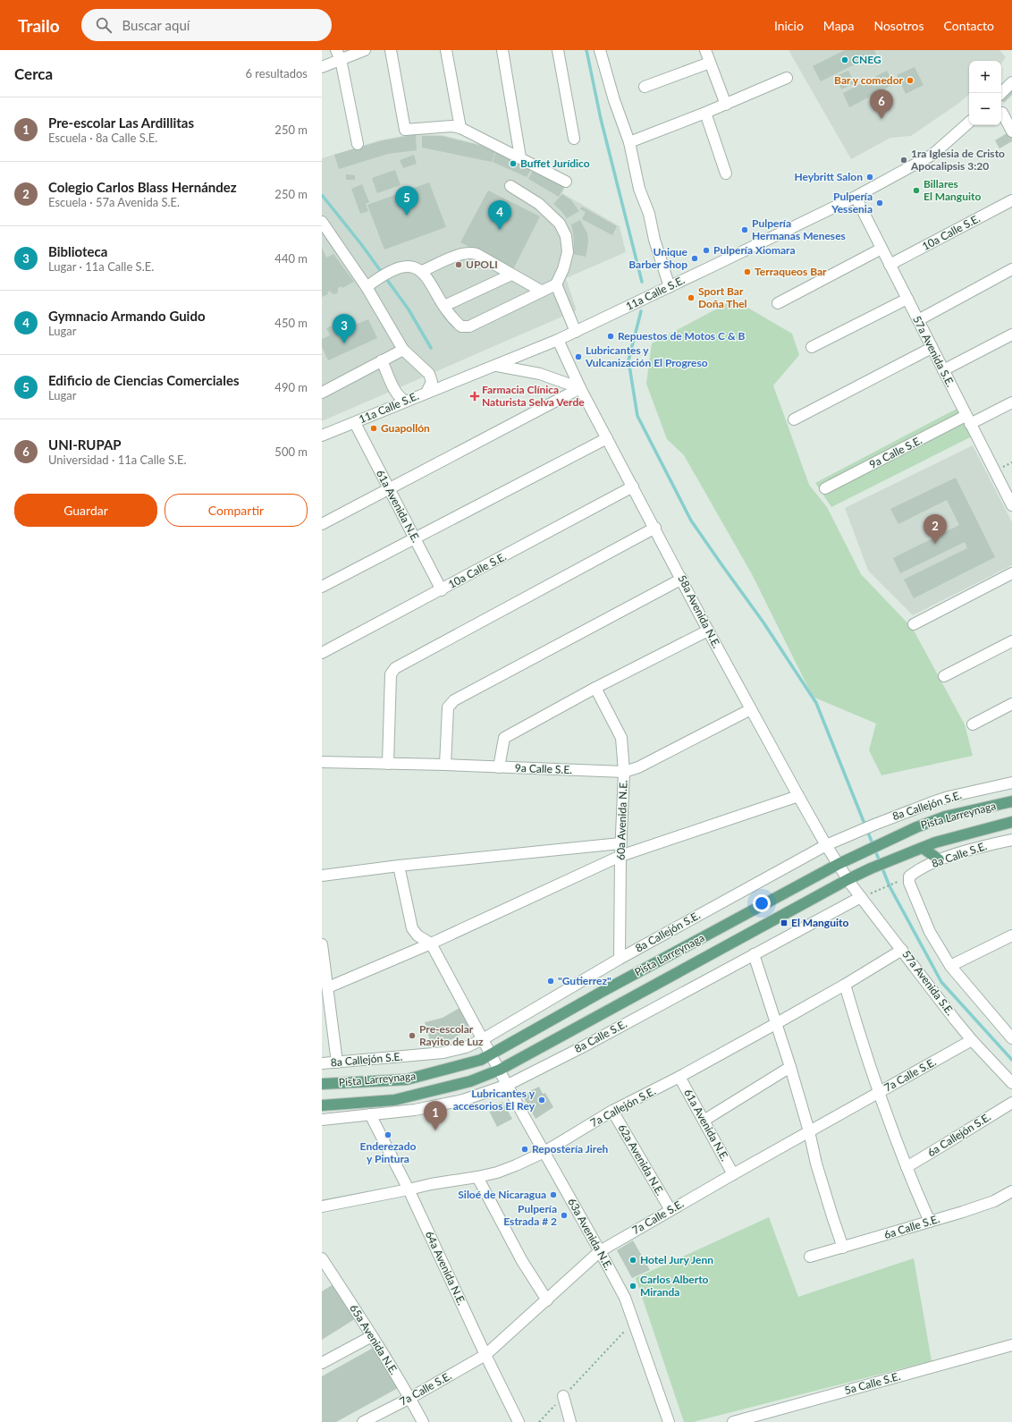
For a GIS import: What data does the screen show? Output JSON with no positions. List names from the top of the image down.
{
  "streets": {
    "main road": ["Pista Larreynaga"],
    "street": [
      "10a Calle S.E.",
      "11a Calle S.E.",
      "57a Avenida S.E.",
      "9a Calle S.E.",
      "61a Avenida N.E.",
      "58a Avenida N.E.",
      "8a Callejón S.E.",
      "60a Avenida N.E.",
      "8a Calle S.E.",
      "7a Calle S.E.",
      "7a Callejón S.E.",
      "6a Callejón S.E.",
      "62a Avenida N.E.",
      "6a Calle S.E.",
      "63a Avenida N.E.",
      "64a Avenida N.E.",
      "65a Avenida N.E.",
      "5a Calle S.E."
    ]
  },
  "crossings": [
    ["10a Calle S.E.", "57a Avenida S.E."],
    ["10a Calle S.E.", "61a Avenida N.E."],
    ["10a Calle S.E.", "58a Avenida N.E."],
    ["11a Calle S.E.", "57a Avenida S.E."],
    ["11a Calle S.E.", "61a Avenida N.E."],
    ["11a Calle S.E.", "58a Avenida N.E."],
    ["57a Avenida S.E.", "9a Calle S.E."],
    ["57a Avenida S.E.", "58a Avenida N.E."],
    ["57a Avenida S.E.", "Pista Larreynaga"],
    ["57a Avenida S.E.", "8a Calle S.E."],
    ["57a Avenida S.E.", "7a Calle S.E."],
    ["57a Avenida S.E.", "7a Callejón S.E."],
    ["9a Calle S.E.", "58a Avenida N.E."],
    ["9a Calle S.E.", "60a Avenida N.E."],
    ["61a Avenida N.E.", "7a Calle S.E."],
    ["61a Avenida N.E.", "7a Callejón S.E."],
    ["58a Avenida N.E.", "8a Callejón S.E."],
    ["58a Avenida N.E.", "Pista Larreynaga"],
    ["8a Callejón S.E.", "60a Avenida N.E."],
    ["Pista Larreynaga", "63a Avenida N.E."],
    ["8a Calle S.E.", "63a Avenida N.E."],
    ["8a Calle S.E.", "64a Avenida N.E."],
    ["7a Calle S.E.", "62a Avenida N.E."],
    ["7a Calle S.E.", "63a Avenida N.E."],
    ["7a Calle S.E.", "64a Avenida N.E."],
    ["7a Calle S.E.", "65a Avenida N.E."],
    ["7a Callejón S.E.", "62a Avenida N.E."],
    ["7a Callejón S.E.", "63a Avenida N.E."],
    ["7a Callejón S.E.", "64a Avenida N.E."]
  ],
  "places": {
    "other": [
      "CNEG",
      "Bar y comedor",
      "1ra Iglesia de Cristo Apocalipsis 3:20",
      "Buffet Jurídico",
      "Heybritt Salon",
      "Billares El Manguito",
      "Pulpería Yessenia",
      "Pulpería Hermanas Meneses",
      "Pulpería Xiomara",
      "Unique Barber Shop",
      "UPOLI",
      "Terraqueos Bar",
      "Sport Bar Doña Thel",
      "Repuestos de Motos C & B",
      "Lubricantes y Vulcanización El Progreso",
      "Guapollón",
      "\"Gutierrez\"",
      "Pre-escolar Rayito de Luz",
      "Lubricantes y accesorios El Rey",
      "Enderezado y Pintura",
      "Repostería Jireh",
      "Siloé de Nicaragua",
      "Pulpería Estrada # 2",
      "Hotel Jury Jenn",
      "Carlos Alberto Miranda"
    ],
    "health": ["Farmacia Clínica Naturista Selva Verde"],
    "transit": ["El Manguito"]
  },
  "page": {
    "header": "Trailo",
    "search": "Buscar aquí",
    "nav": [
      "Inicio",
      "Mapa",
      "Nosotros",
      "Contacto"
    ],
    "heading": ["Cerca", "6 resultados"],
    "map_buttons": ["+", "−"],
    "pins": [
      "6",
      "5",
      "4",
      "3",
      "2",
      "1"
    ],
    "list": [
      {
        "mark": "1",
        "name": "Pre-escolar Las Ardillitas",
        "note": "Escuela · 8a Calle S.E.",
        "value": "250 m"
      },
      {
        "mark": "2",
        "name": "Colegio Carlos Blass Hernández",
        "note": "Escuela · 57a Avenida S.E.",
        "value": "250 m"
      },
      {
        "mark": "3",
        "name": "Biblioteca",
        "note": "Lugar · 11a Calle S.E.",
        "value": "440 m"
      },
      {
        "mark": "4",
        "name": "Gymnacio Armando Guido",
        "note": "Lugar",
        "value": "450 m"
      },
      {
        "mark": "5",
        "name": "Edificio de Ciencias Comerciales",
        "note": "Lugar",
        "value": "490 m"
      },
      {
        "mark": "6",
        "name": "UNI-RUPAP",
        "note": "Universidad · 11a Calle S.E.",
        "value": "500 m"
      }
    ],
    "buttons": ["Guardar", "Compartir"]
  }
}
